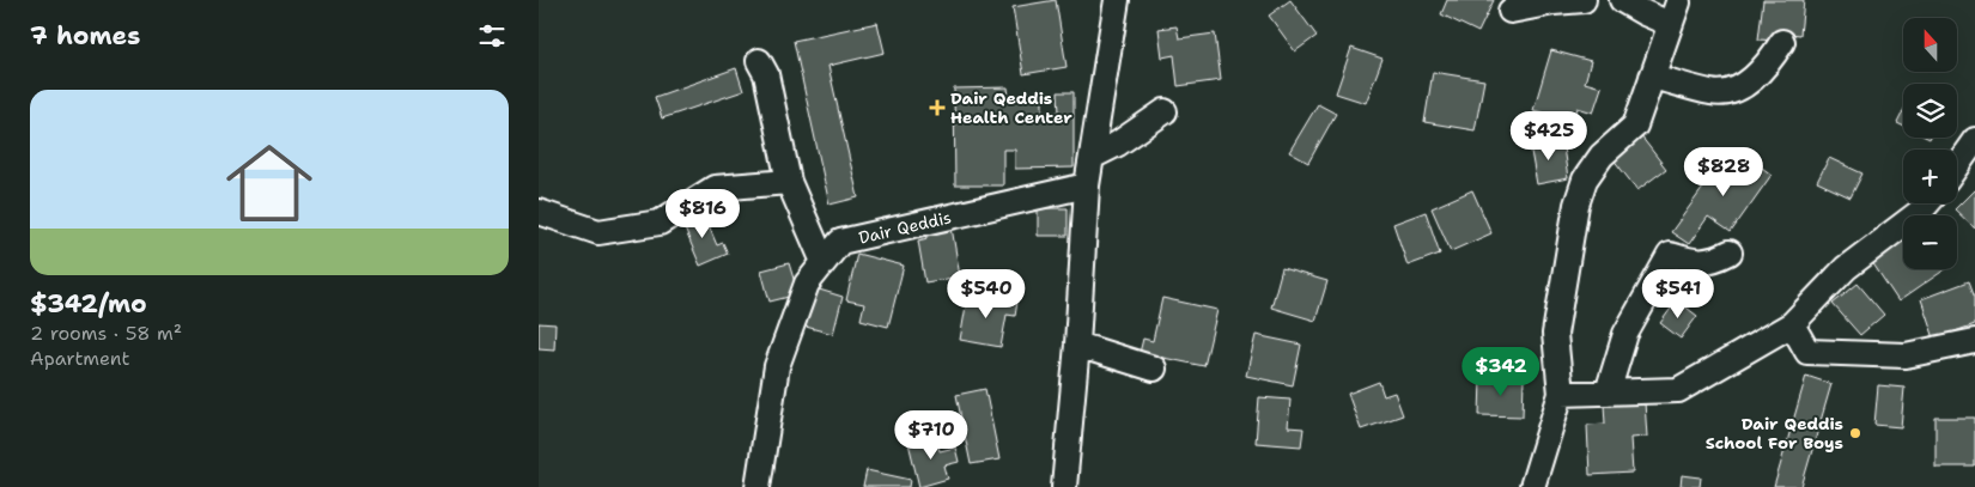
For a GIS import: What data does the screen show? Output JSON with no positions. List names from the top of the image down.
{
  "streets": {
    "street": ["Dair Qeddis"]
  },
  "places": {
    "health": ["Dair Qeddis Health Center"],
    "other": ["Dair Qeddis School For Boys"]
  },
  "north": "top",
  "page": {
    "heading": "7 homes",
    "map_buttons": ["+", "−"],
    "list": [
      {
        "name": "$342/mo",
        "note": "2 rooms · 58 m² · Apartment"
      }
    ],
    "price": [
      "$425",
      "$828",
      "$816",
      "$540",
      "$541",
      "$342",
      "$710"
    ]
  }
}
